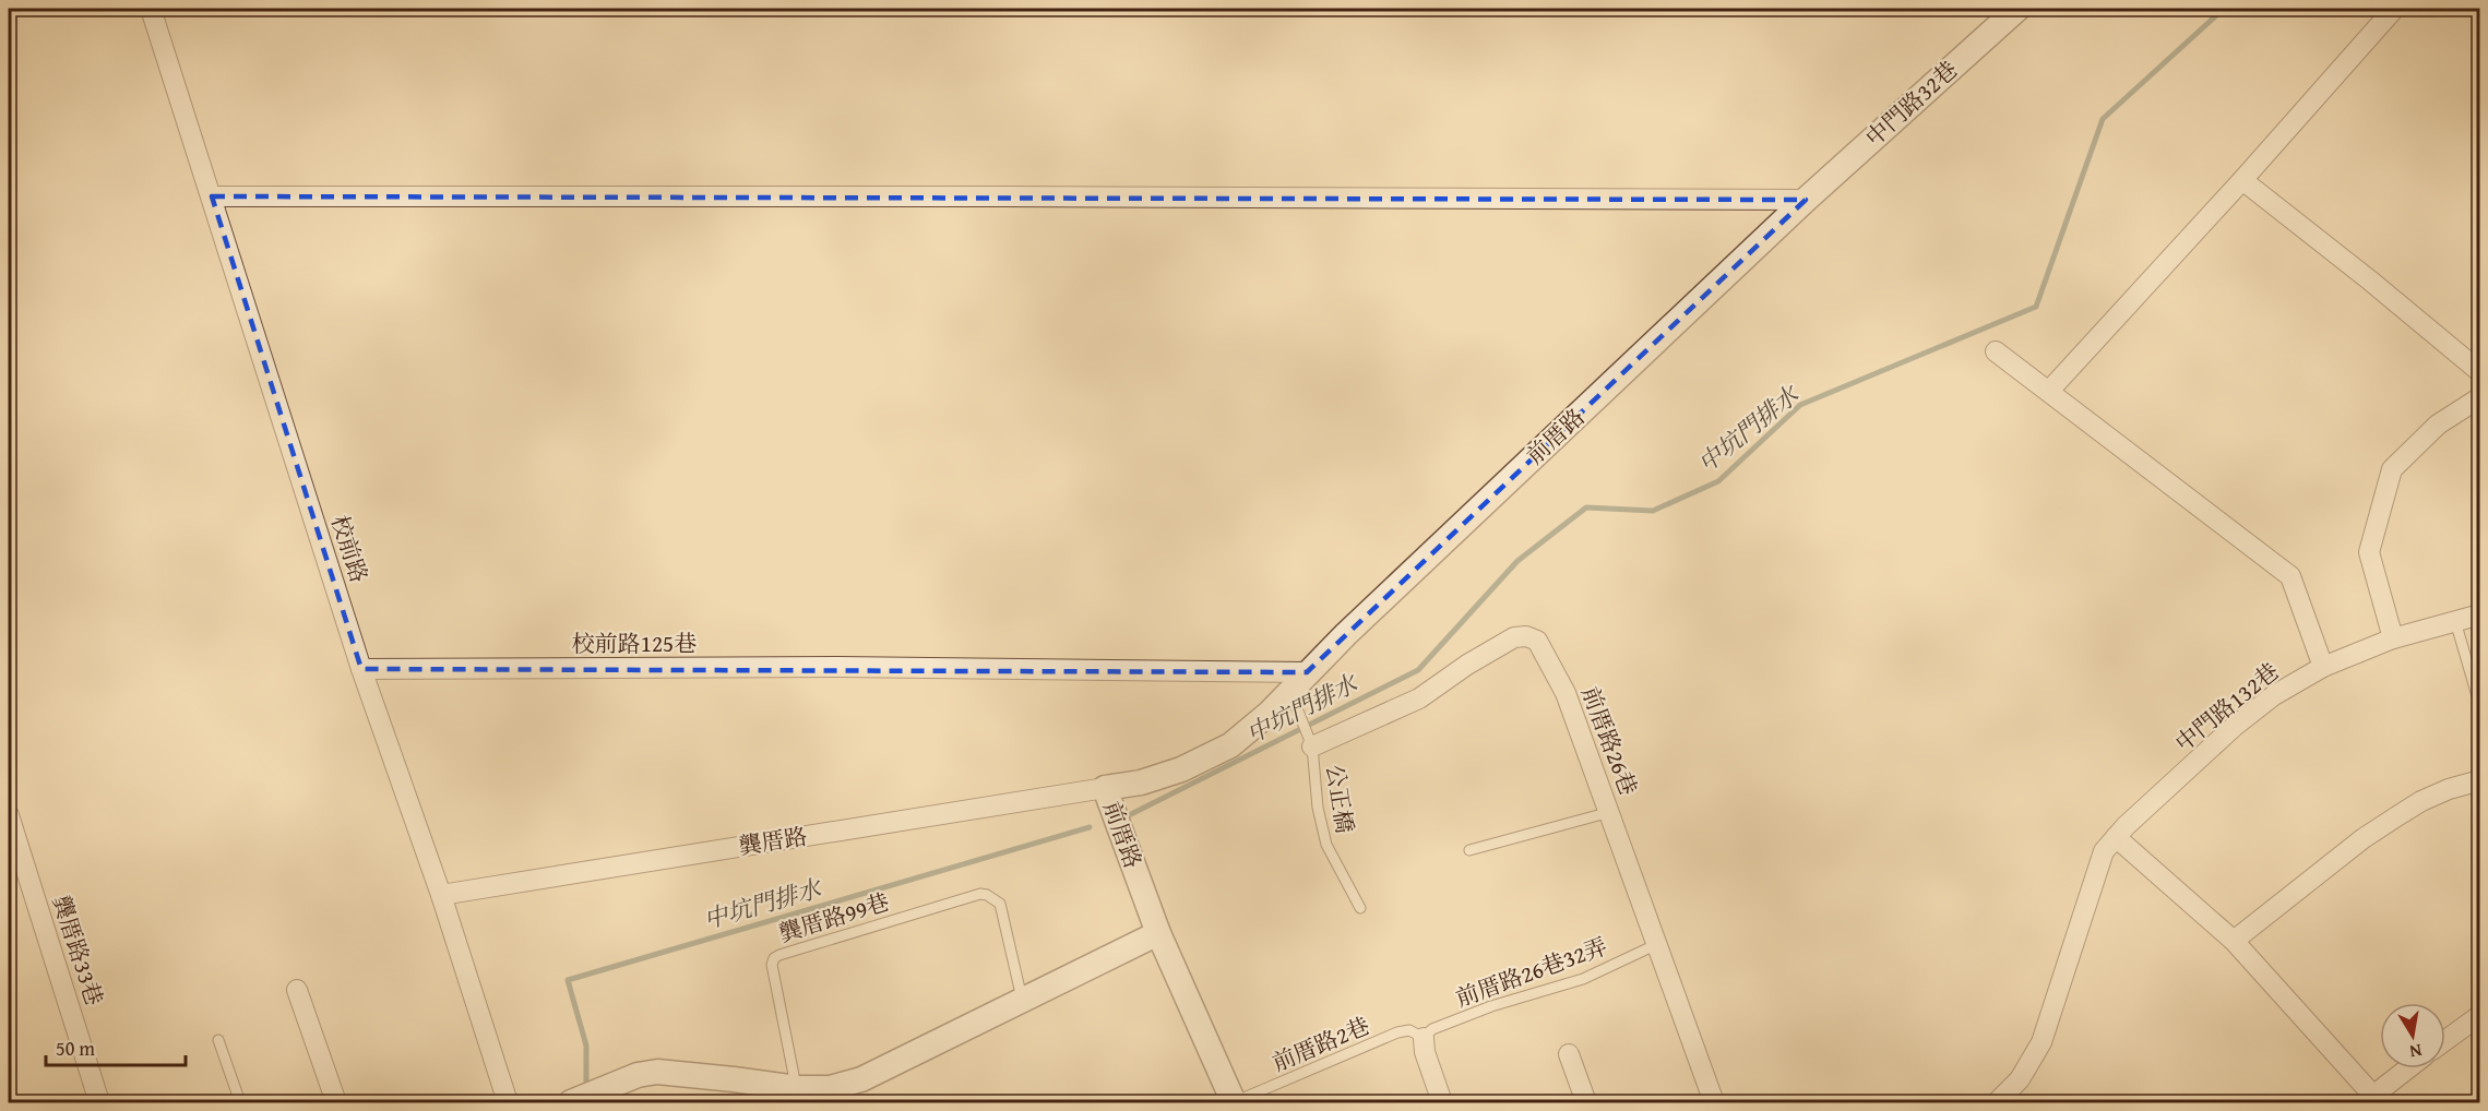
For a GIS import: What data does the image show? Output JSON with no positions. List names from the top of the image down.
{
  "streets": {
    "street": [
      "中門路32巷",
      "前厝路",
      "校前路",
      "校前路125巷",
      "中門路132巷",
      "前厝路26巷",
      "龔厝路",
      "龔厝路33巷"
    ],
    "lane": [
      "公正橋",
      "龔厝路99巷",
      "前厝路26巷32弄",
      "前厝路2巷"
    ]
  },
  "crossings": [
    ["中門路32巷", "前厝路"],
    ["前厝路", "校前路125巷"],
    ["前厝路", "公正橋"],
    ["前厝路", "龔厝路"],
    ["前厝路", "前厝路2巷"],
    ["校前路", "校前路125巷"],
    ["校前路", "龔厝路"],
    ["前厝路26巷", "公正橋"],
    ["前厝路26巷", "前厝路26巷32弄"],
    ["前厝路26巷32弄", "前厝路2巷"]
  ],
  "water": ["中坑門排水"],
  "scale_bar": "50 m",
  "north": "bottom"
}
